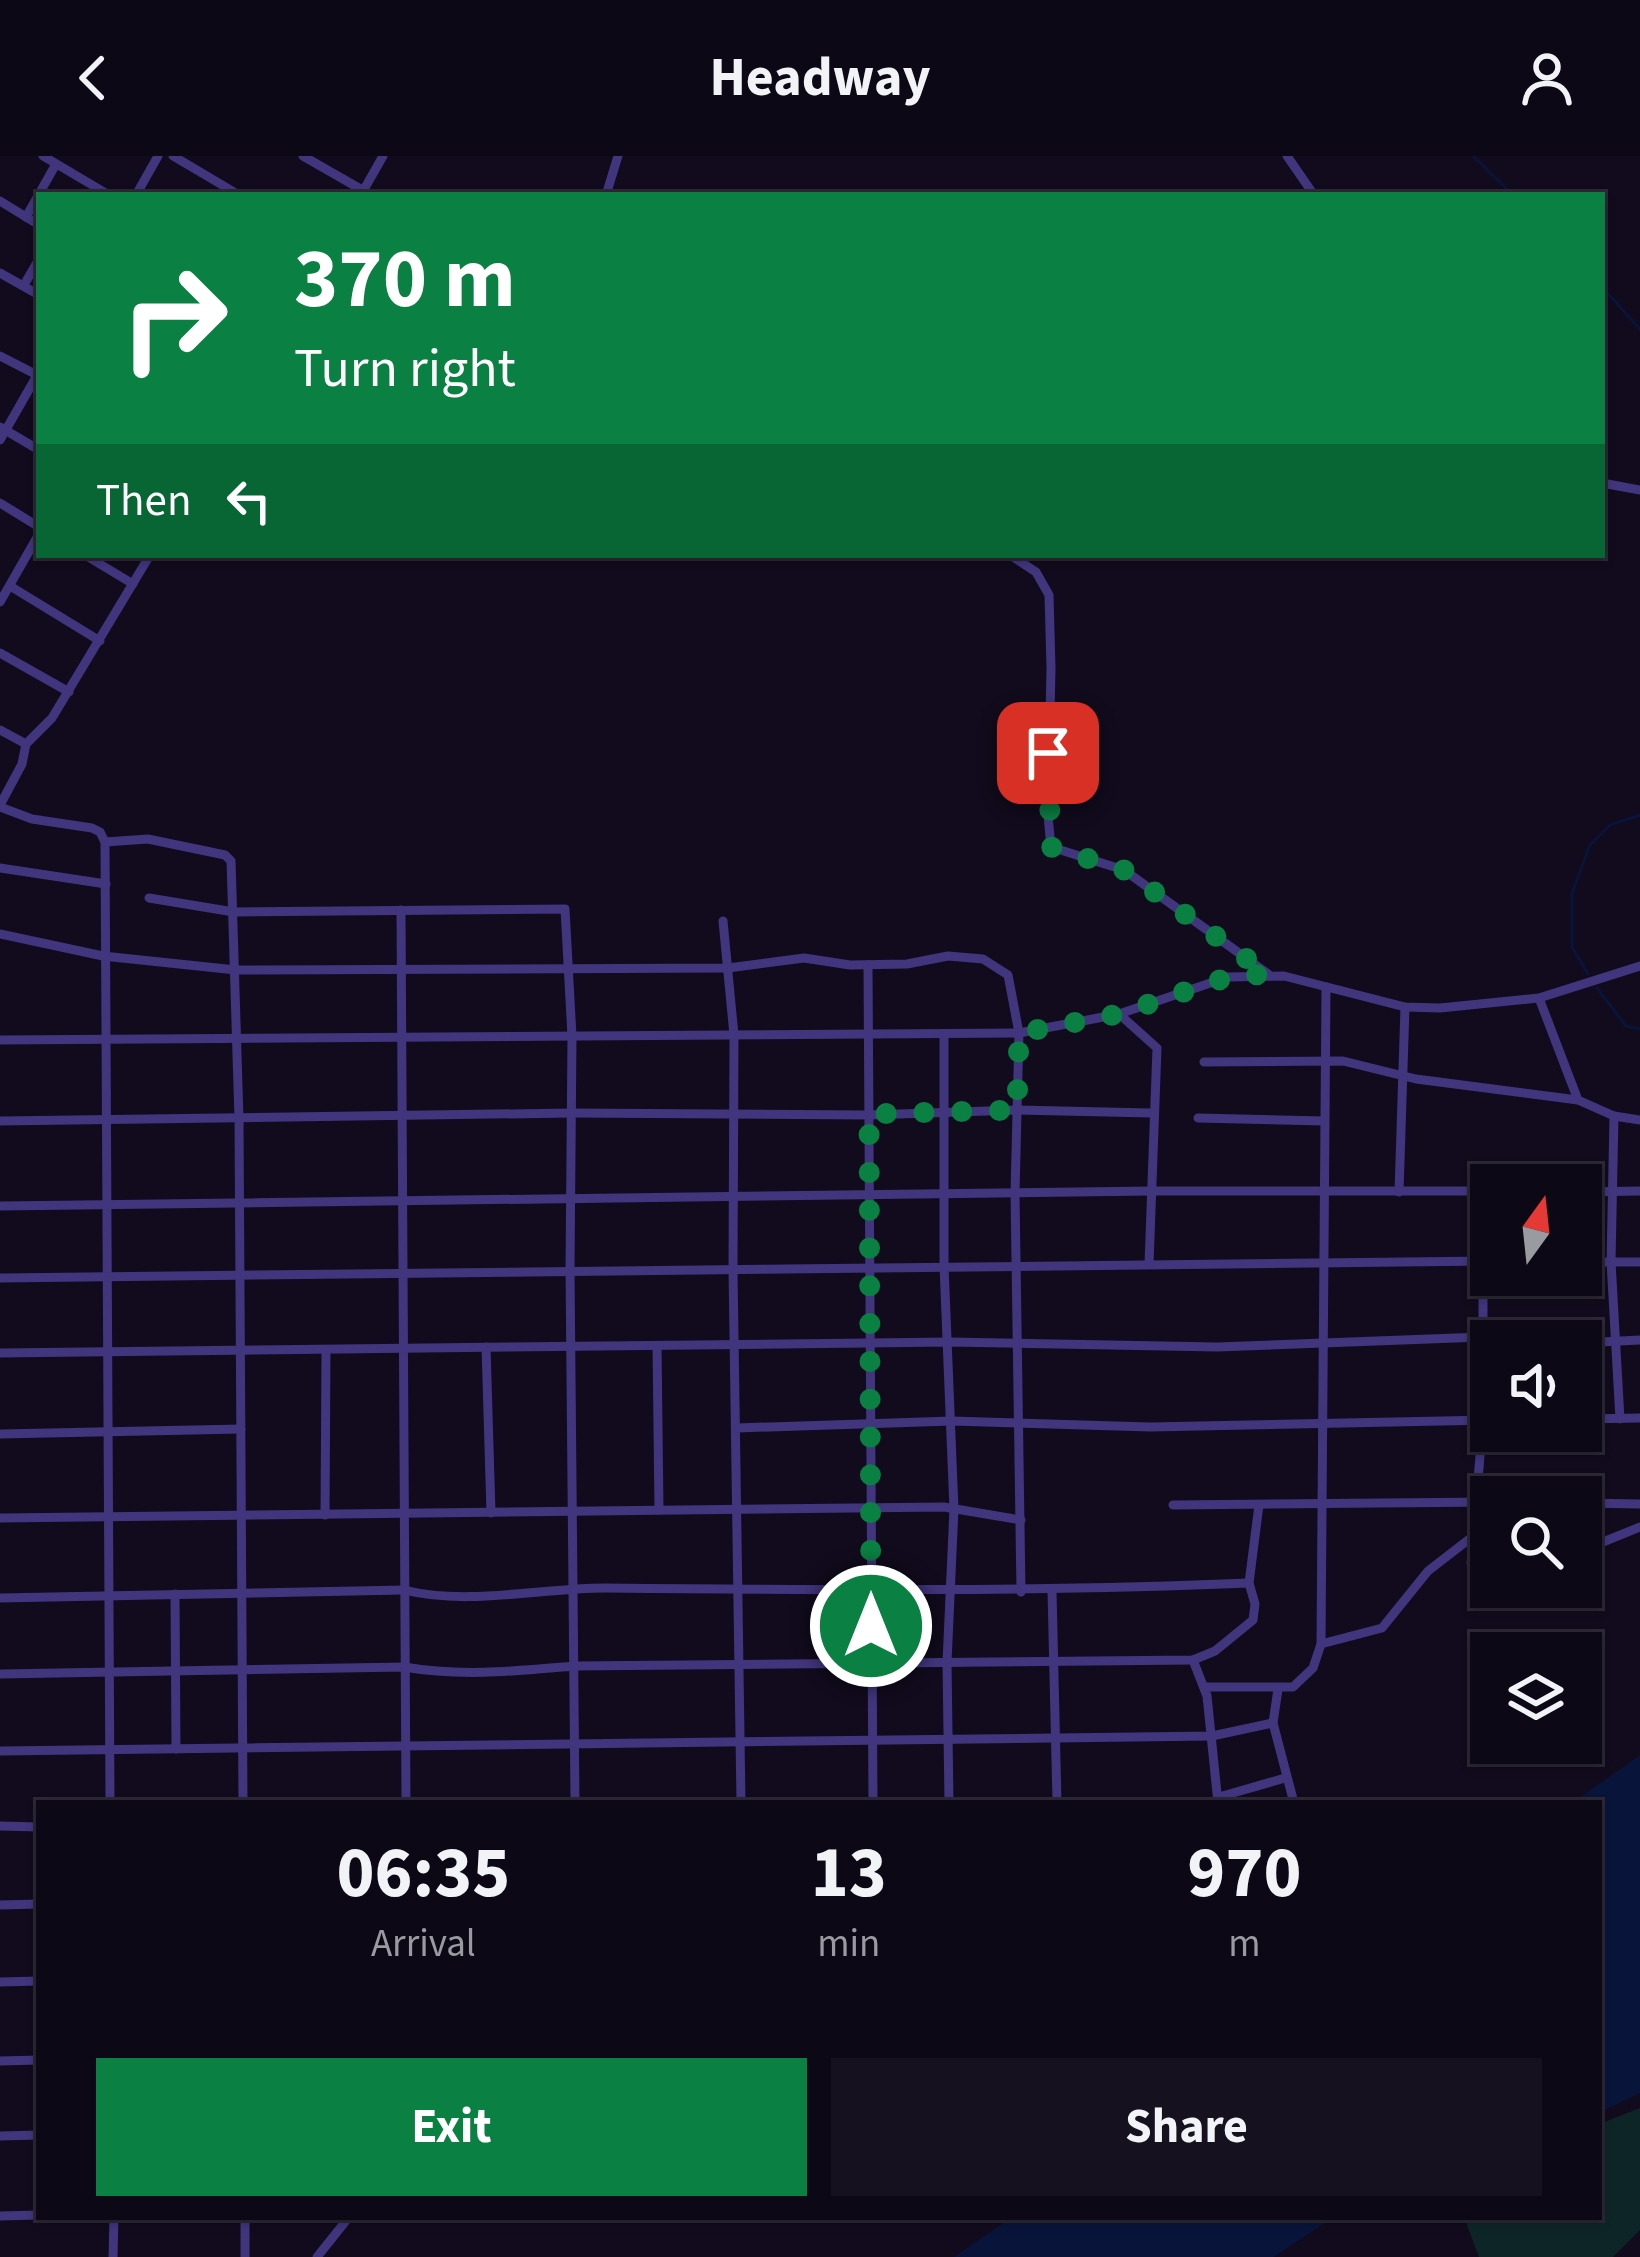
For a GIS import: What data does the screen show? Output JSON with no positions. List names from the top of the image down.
{
  "north": "top",
  "page": {
    "header": "Headway",
    "turn": ["370 m", "Turn right"],
    "then": "Then",
    "eta": [
      "06:35",
      "Arrival",
      "13",
      "min",
      "970",
      "m"
    ],
    "buttons": ["Exit", "Share"]
  }
}
